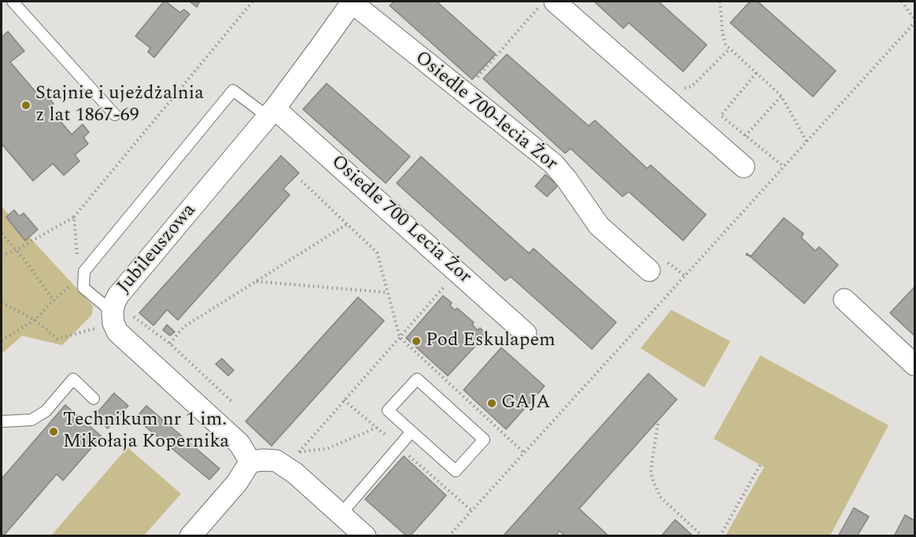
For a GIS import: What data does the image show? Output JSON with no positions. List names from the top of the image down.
{
  "streets": {
    "street": ["Osiedle 700-lecia Żor", "Osiedle 700 Lecia Żor", "Jubileuszowa"]
  },
  "crossings": [
    ["Osiedle 700-lecia Żor", "Jubileuszowa"],
    ["Osiedle 700 Lecia Żor", "Jubileuszowa"]
  ],
  "places": [
    "Stajnie i ujeżdżalnia z lat 1867-69",
    "Pod Eskulapem",
    "GAJA",
    "Technikum nr 1 im. Mikołaja Kopernika"
  ]
}
